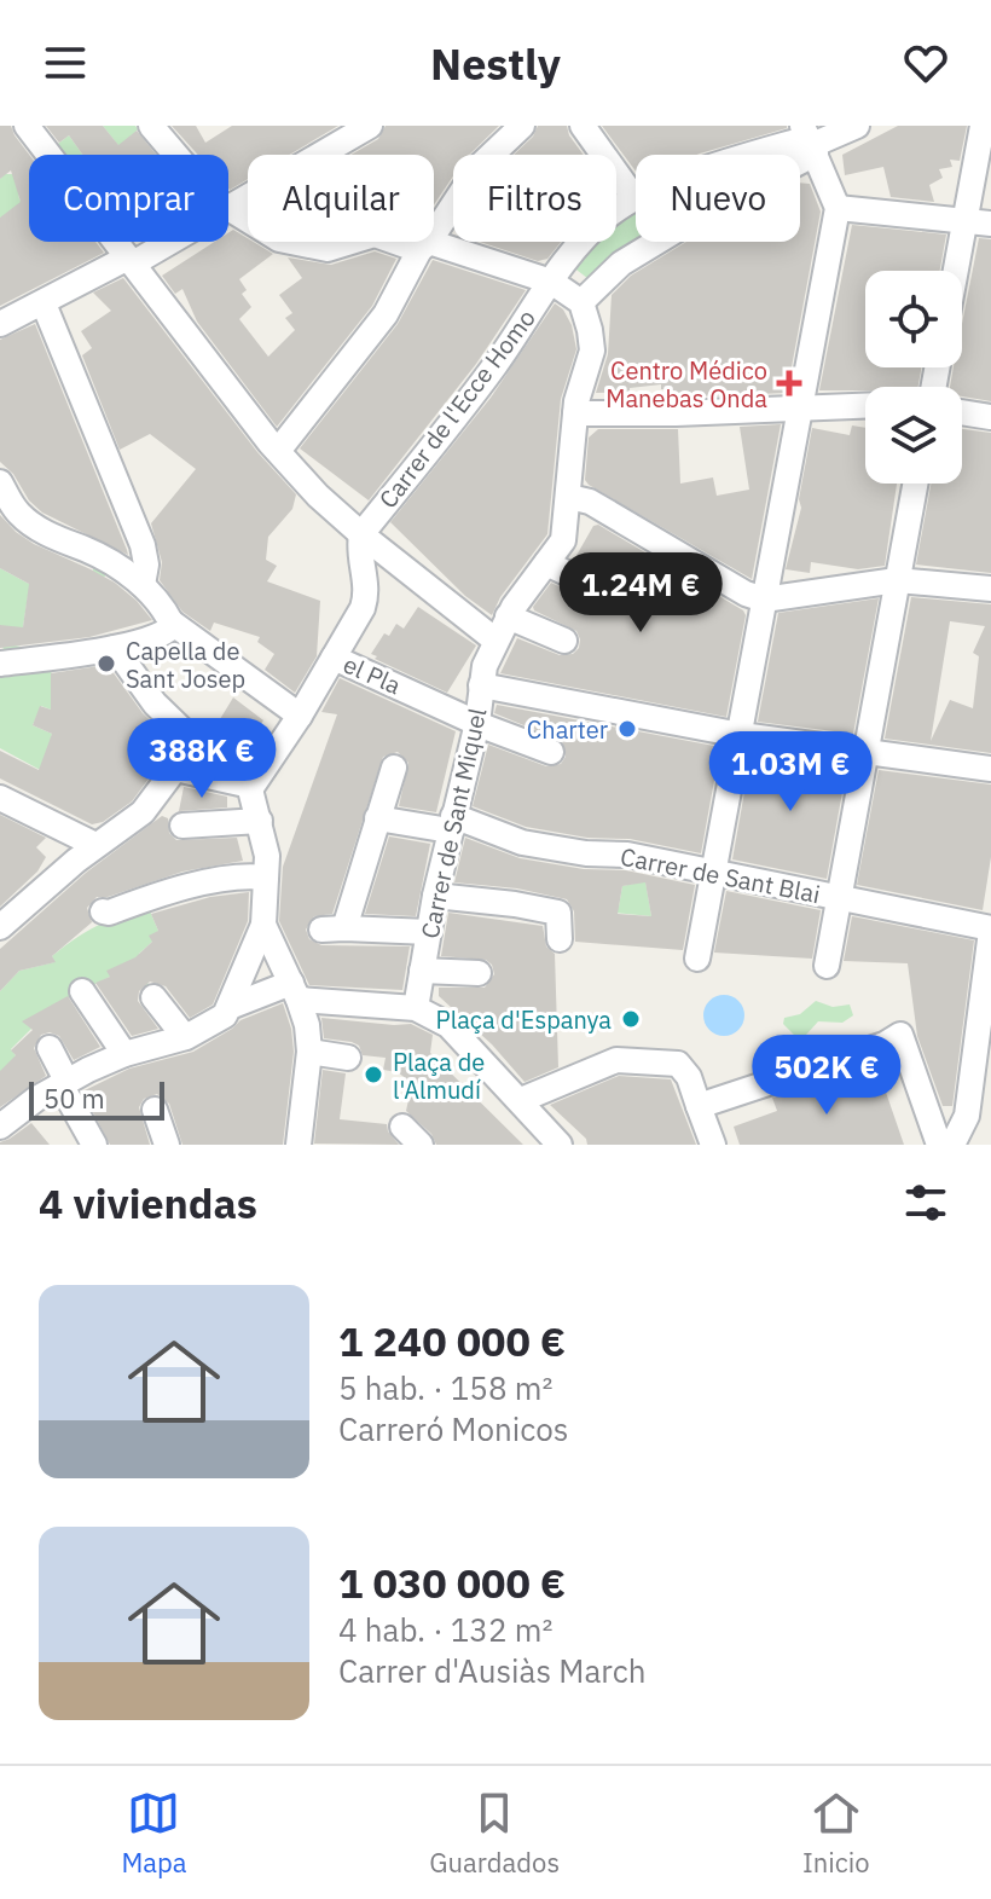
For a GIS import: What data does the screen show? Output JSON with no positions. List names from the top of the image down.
{
  "streets": {
    "street": [
      "Carrer de l'Ecce Homo",
      "el Pla",
      "Carrer de Sant Miquel",
      "Carrer de Sant Blai"
    ]
  },
  "crossings": [
    ["Carrer de l'Ecce Homo", "el Pla"],
    ["el Pla", "Carrer de Sant Miquel"],
    ["Carrer de Sant Miquel", "Carrer de Sant Blai"]
  ],
  "places": {
    "health": ["Centro Médico Manebas Onda"],
    "other": [
      "Capella de Sant Josep",
      "Charter",
      "Plaça d'Espanya",
      "Plaça de l'Almudí"
    ]
  },
  "scale_bar": "50 m",
  "page": {
    "header": "Nestly",
    "chip": [
      "Comprar",
      "Alquilar",
      "Filtros",
      "Nuevo"
    ],
    "price": [
      "1.24M €",
      "388K €",
      "1.03M €",
      "502K €"
    ],
    "scale": "50 m",
    "heading": "4 viviendas",
    "list": [
      {
        "name": "1 240 000 €",
        "note": "5 hab. · 158 m² · Carreró Monicos"
      },
      {
        "name": "1 030 000 €",
        "note": "4 hab. · 132 m² · Carrer d'Ausiàs March"
      }
    ],
    "tabs": ["Mapa", "Guardados", "Inicio"]
  }
}
